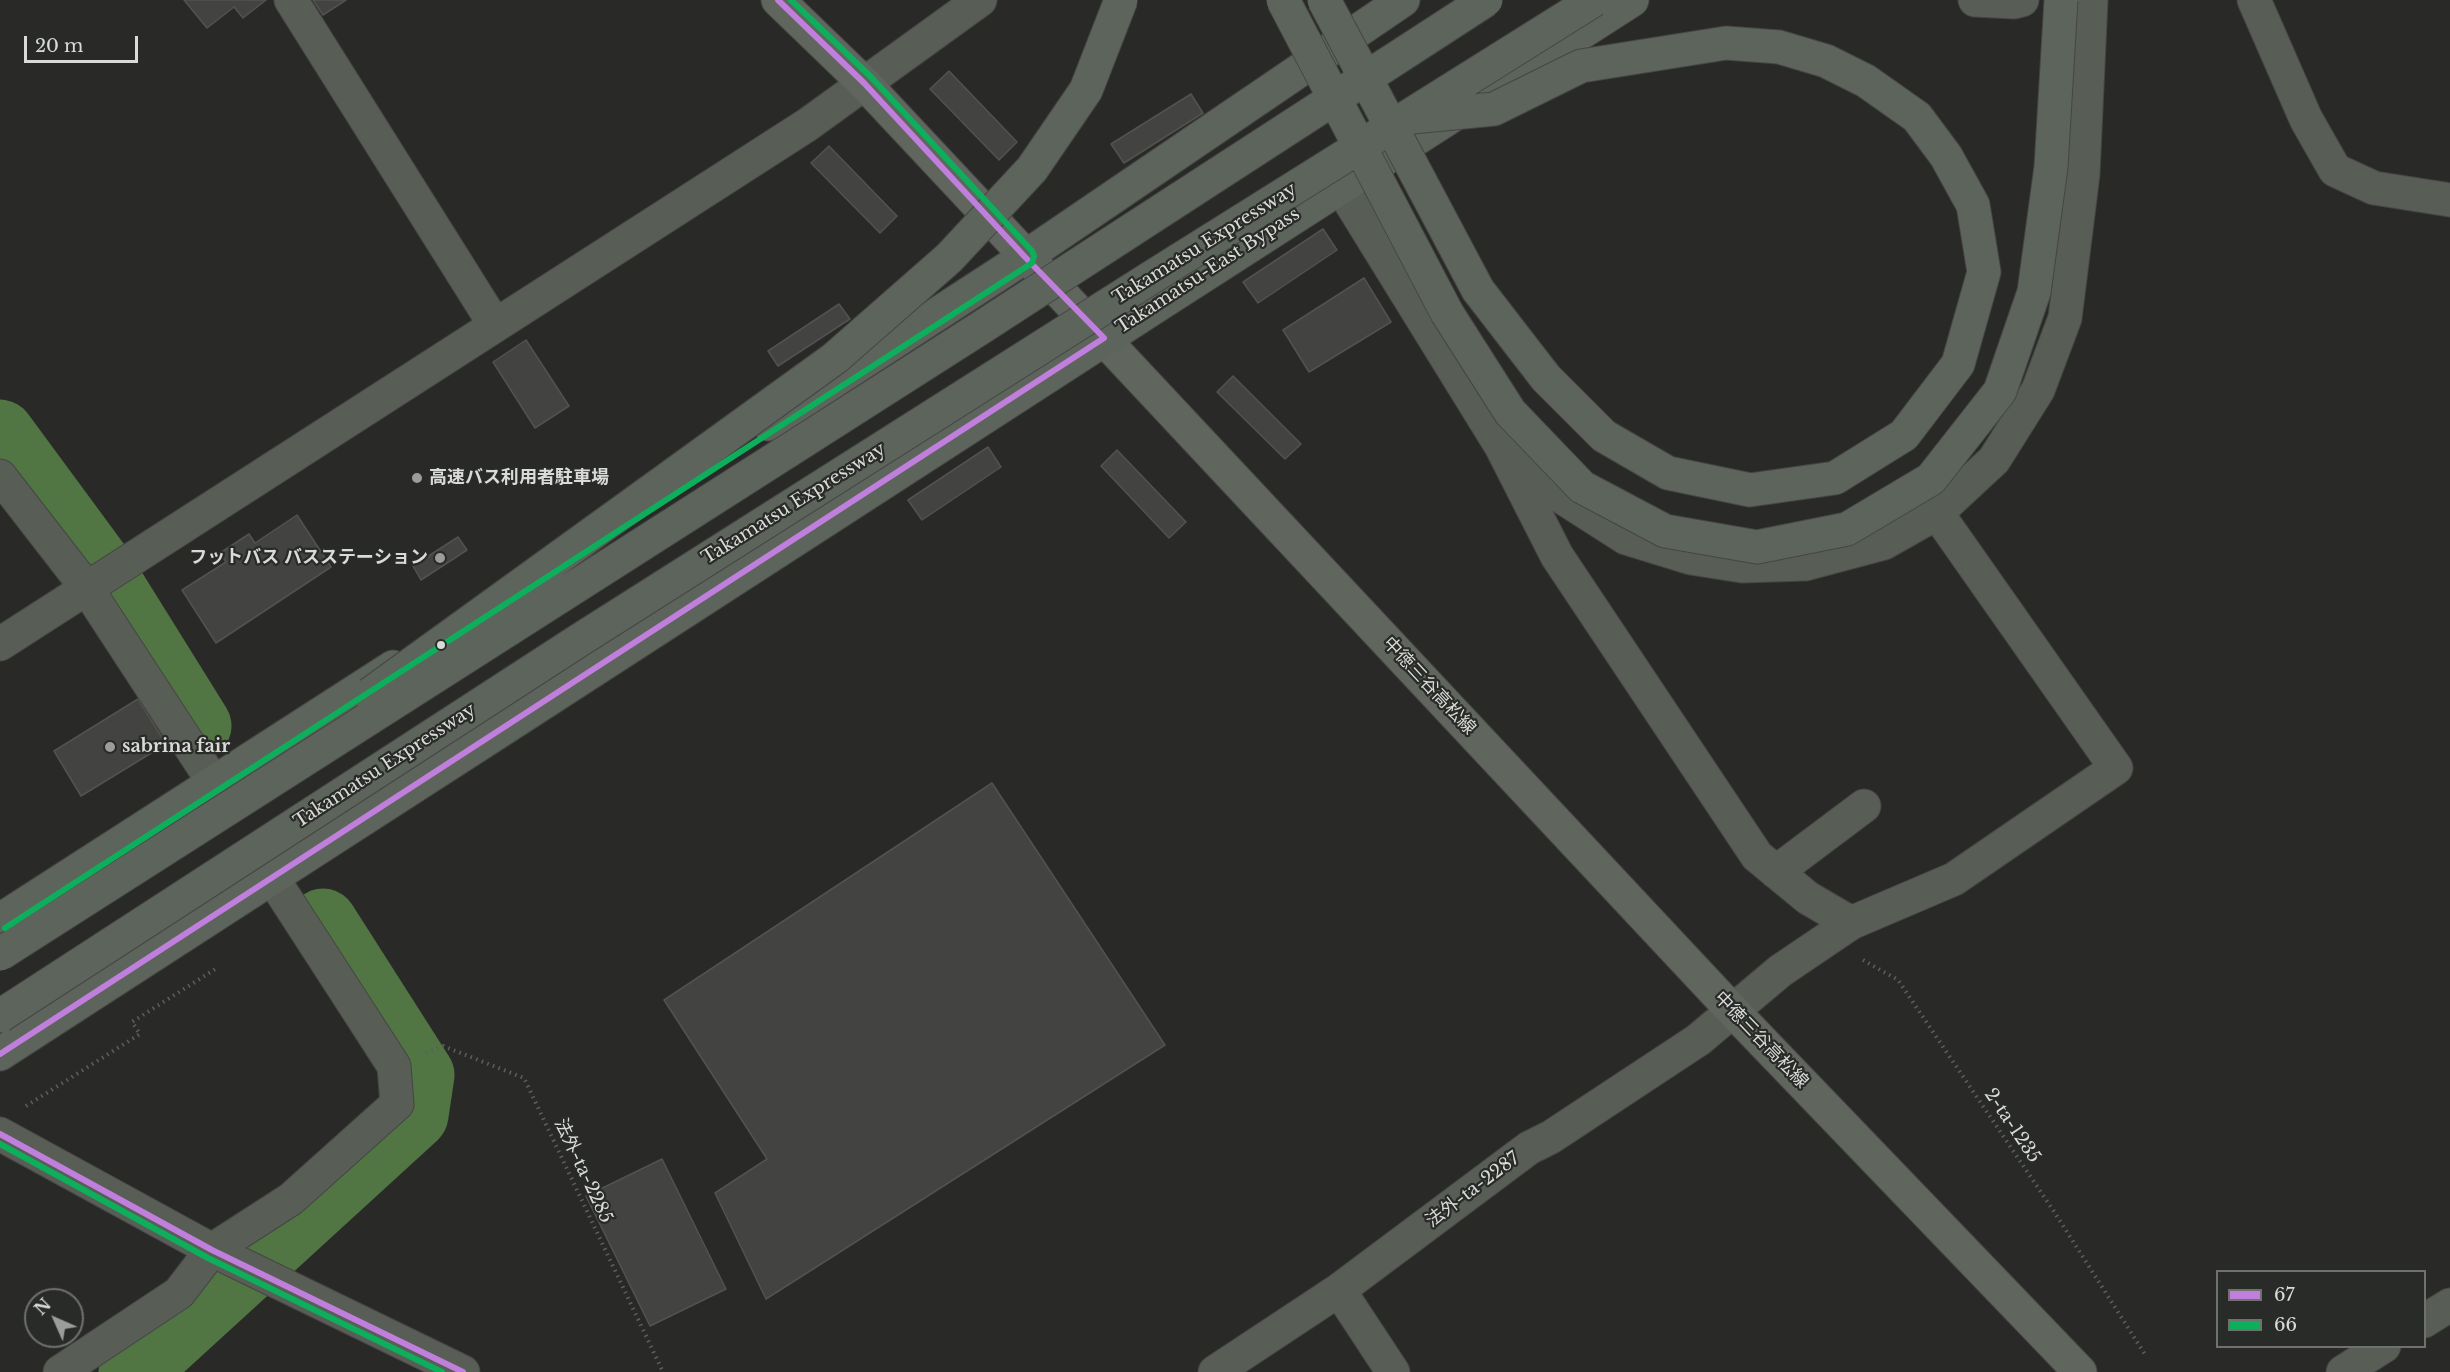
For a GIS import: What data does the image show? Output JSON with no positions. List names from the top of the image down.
{
  "streets": {
    "highway": ["Takamatsu Expressway", "Takamatsu-East Bypass"],
    "main road": ["中徳三谷高松線"],
    "street": ["法外-ta-2287"],
    "path": ["2-ta-1235", "法外-ta-2285"]
  },
  "crossings": [
    ["Takamatsu-East Bypass", "中徳三谷高松線"],
    ["中徳三谷高松線", "法外-ta-2287"],
    ["2-ta-1235", "法外-ta-2287"]
  ],
  "places": ["高速バス利用者駐車場", "フットバス バスステーション", "sabrina fair"],
  "lines": ["transit line 67", "transit line 66"],
  "legend": ["67", "66"],
  "scale_bar": "20 m",
  "north": "top left"
}
